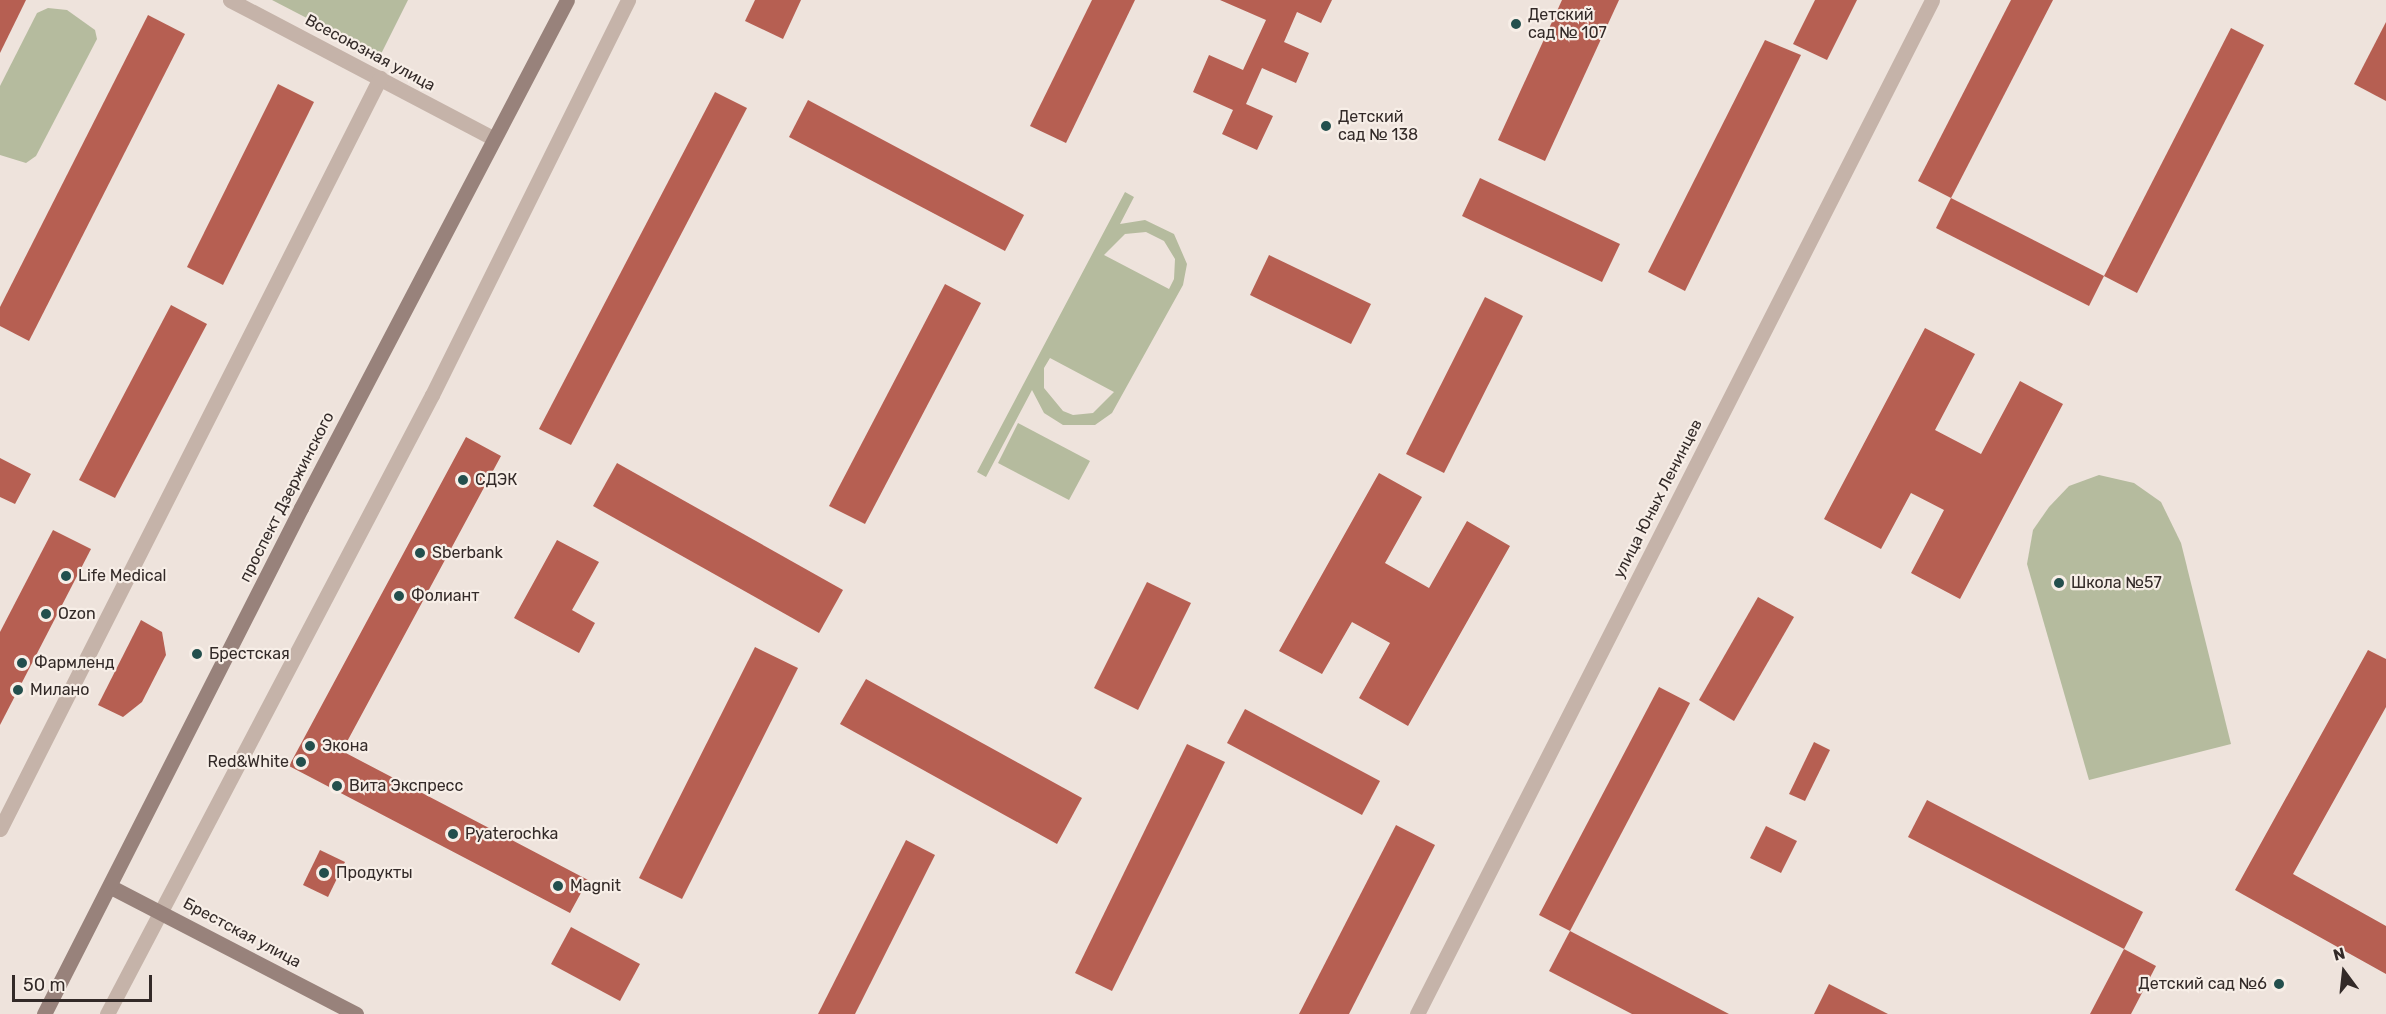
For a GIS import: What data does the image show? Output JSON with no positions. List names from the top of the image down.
{
  "streets": {
    "main road": ["проспект Дзержинского", "Брестская улица"],
    "street": ["Всесоюзная улица", "улица Юных Ленинцев"]
  },
  "crossings": [
    ["Всесоюзная улица", "проспект Дзержинского"],
    ["проспект Дзержинского", "Брестская улица"]
  ],
  "places": [
    "Детский сад № 107",
    "Детский сад № 138",
    "СДЭК",
    "Sberbank",
    "Life Medical",
    "Школа №57",
    "Фолиант",
    "Ozon",
    "Брестская",
    "Фармленд",
    "Милано",
    "Экона",
    "Red&White",
    "Вита Экспресс",
    "Pyaterochka",
    "Продукты",
    "Magnit",
    "Детский сад №6"
  ],
  "scale_bar": "50 m",
  "north": "top"
}
